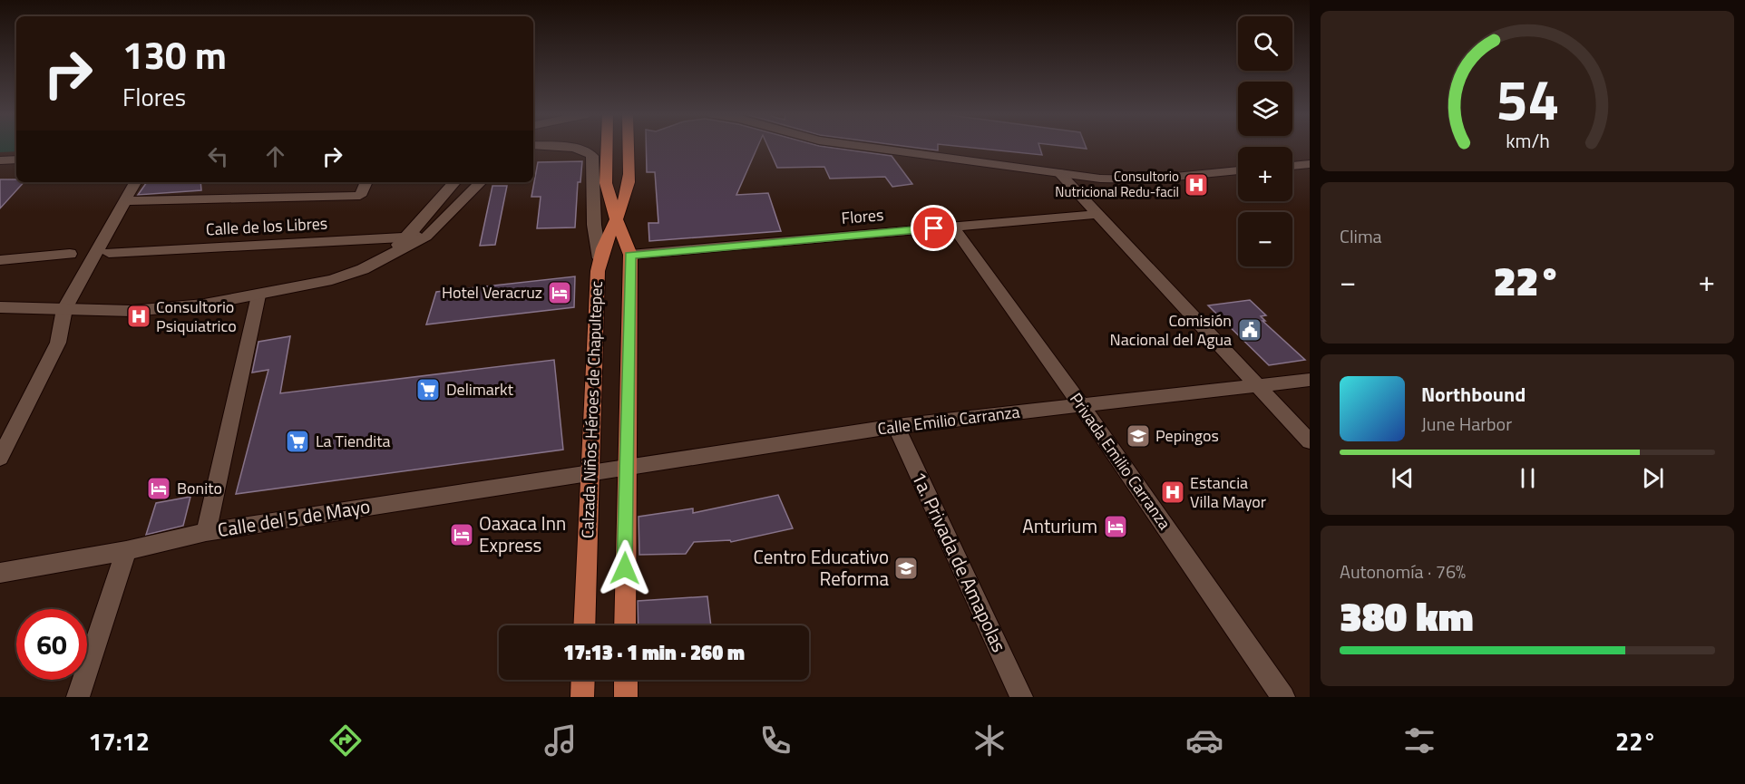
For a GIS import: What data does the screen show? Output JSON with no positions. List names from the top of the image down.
{
  "streets": {
    "main road": ["Calzada Niños Héroes de Chapultepec"],
    "street": [
      "Flores",
      "Calle de los Libres",
      "Calle Emilio Carranza",
      "Privada Emilio Carranza",
      "Calle del 5 de Mayo",
      "1a. Privada de Amapolas"
    ]
  },
  "crossings": [
    ["Flores", "Calzada Niños Héroes de Chapultepec"],
    ["Flores", "Privada Emilio Carranza"],
    ["Calzada Niños Héroes de Chapultepec", "Calle Emilio Carranza"],
    ["Calzada Niños Héroes de Chapultepec", "Calle del 5 de Mayo"],
    ["Calle Emilio Carranza", "Privada Emilio Carranza"],
    ["Calle Emilio Carranza", "Calle del 5 de Mayo"],
    ["Calle Emilio Carranza", "1a. Privada de Amapolas"]
  ],
  "places": {
    "hospital": ["Consultorio Nutricional Redu-facil", "Consultorio Psiquiatrico", "Estancia Villa Mayor"],
    "hotel": [
      "Hotel Veracruz",
      "Bonito",
      "Anturium",
      "Oaxaca Inn Express"
    ],
    "public building": ["Comisión Nacional del Agua"],
    "supermarket": ["Delimarkt", "La Tiendita"],
    "school or university": ["Pepingos", "Centro Educativo Reforma"]
  },
  "page": {
    "map_buttons": ["+", "−"],
    "turn": ["130 m", "Flores"],
    "tile": [
      "Clima",
      ["Autonomía · 76%", "380 km"]
    ],
    "heat": ["−", "22°", "+"],
    "song": ["Northbound", "June Harbor"],
    "limit": "60",
    "trip": "17:13 · 1 min · 260 m",
    "tabs": ["17:12", "22°"],
    "gauge": ["54", "km/h"]
  }
}
